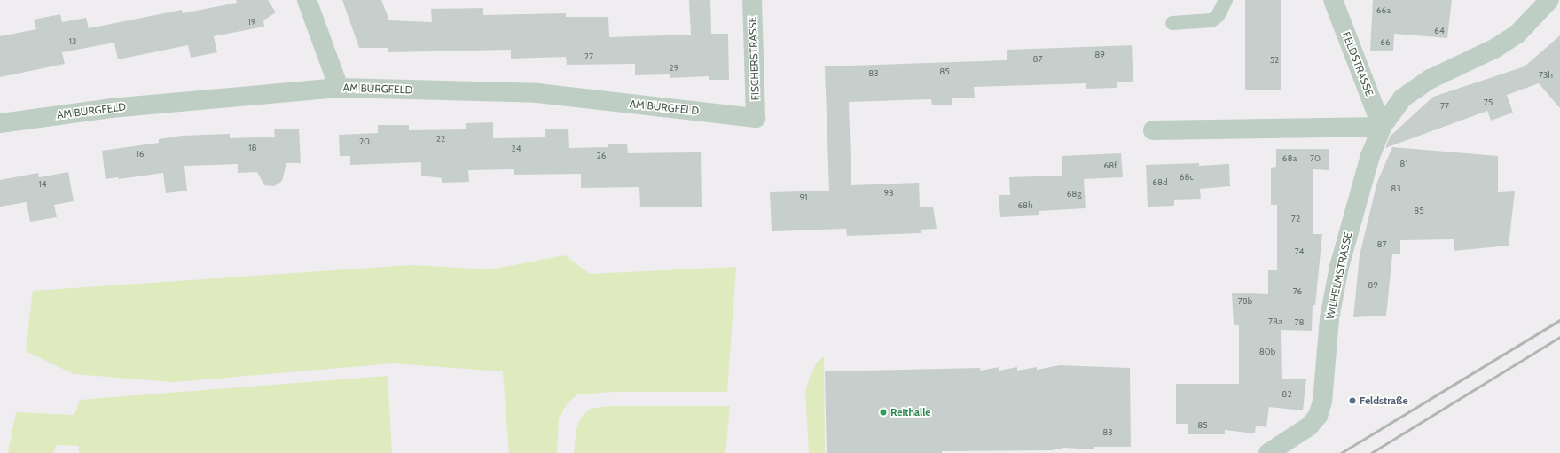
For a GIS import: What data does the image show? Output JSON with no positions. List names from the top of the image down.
{
  "streets": {
    "street": [
      "FISCHERSTRASSE",
      "FELDSTRASSE",
      "AM BURGFELD",
      "WILHELMSTRASSE"
    ]
  },
  "crossings": [
    ["FISCHERSTRASSE", "AM BURGFELD"],
    ["FELDSTRASSE", "WILHELMSTRASSE"]
  ],
  "places": ["Feldstraße", "Reithalle"],
  "house_numbers": [
    "66a",
    "19",
    "64",
    "13",
    "66",
    "89",
    "27",
    "87",
    "52",
    "29",
    "85",
    "83",
    "73h",
    "75",
    "77",
    "22",
    "20",
    "18",
    "24",
    "16",
    "26",
    "68a",
    "70",
    "81",
    "68f",
    "68c",
    "68d",
    "14",
    "83",
    "93",
    "68g",
    "91",
    "68h",
    "85",
    "72",
    "87",
    "74",
    "89",
    "76",
    "78b",
    "78a",
    "78",
    "80b",
    "82",
    "85",
    "83"
  ]
}
